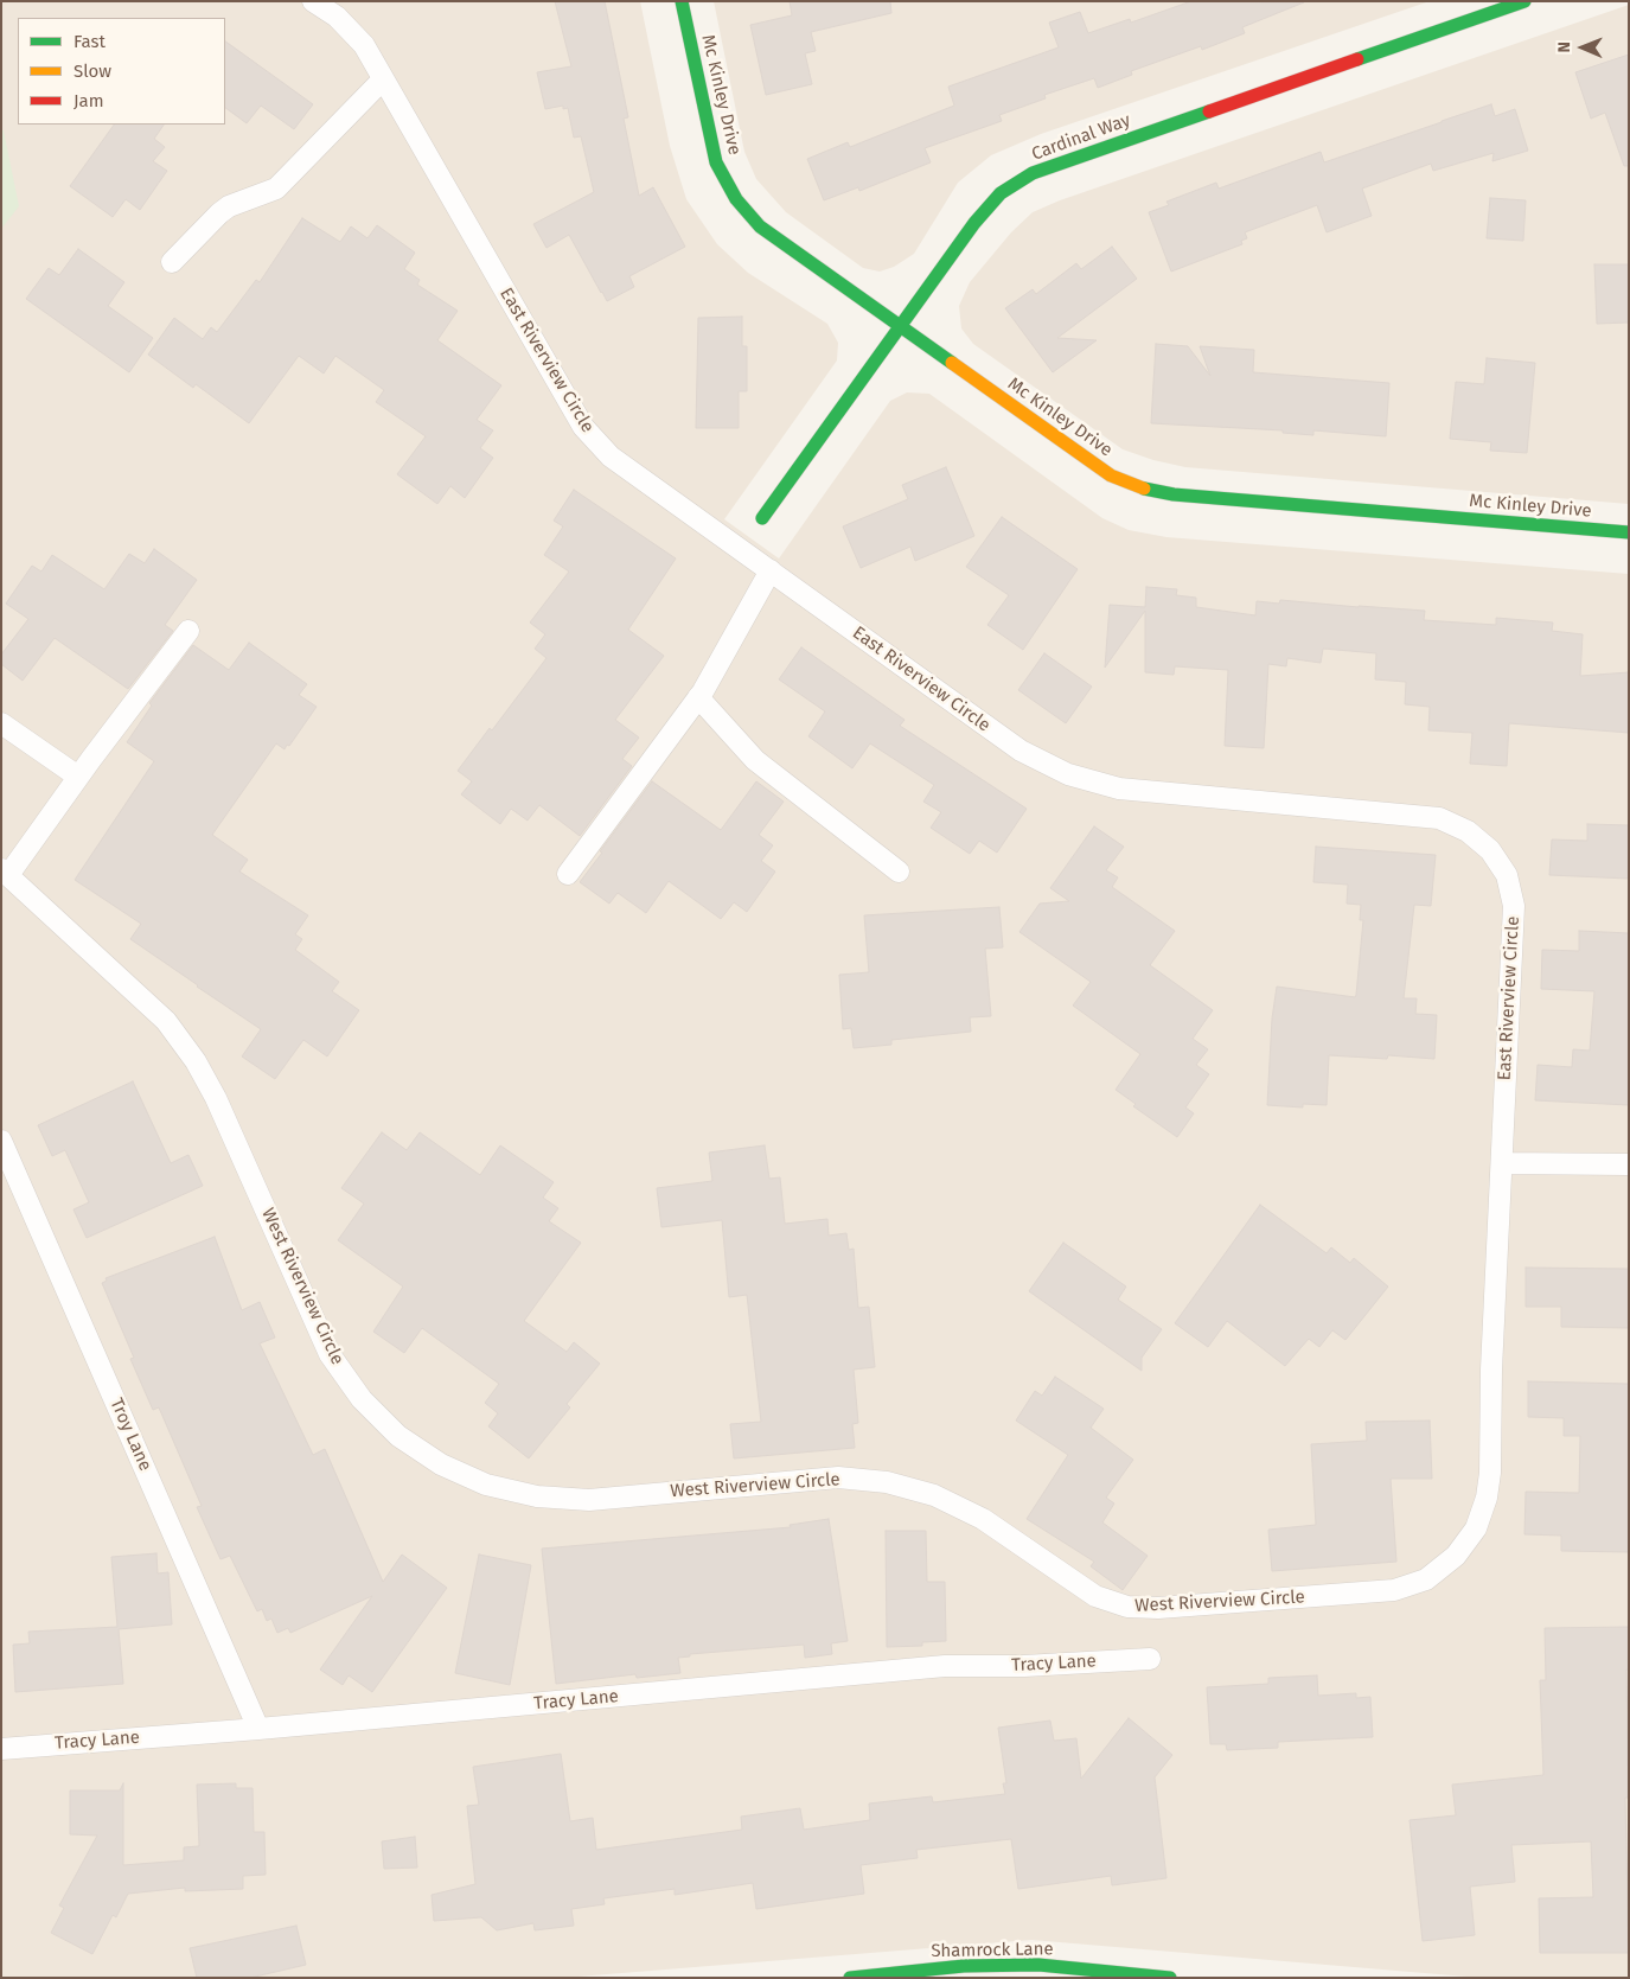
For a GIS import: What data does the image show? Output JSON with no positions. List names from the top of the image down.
{
  "streets": {
    "street": ["Mc Kinley Drive", "Cardinal Way", "Shamrock Lane"],
    "lane": [
      "East Riverview Circle",
      "West Riverview Circle",
      "Troy Lane",
      "Tracy Lane"
    ]
  },
  "crossings": [
    ["Mc Kinley Drive", "Cardinal Way"],
    ["East Riverview Circle", "West Riverview Circle"],
    ["Troy Lane", "Tracy Lane"]
  ],
  "legend": ["Fast", "Slow", "Jam"],
  "north": "left"
}
